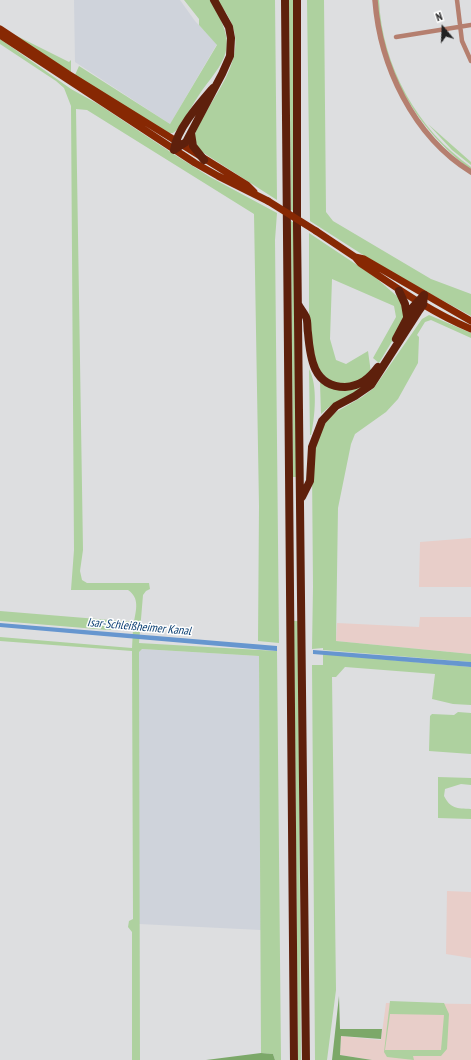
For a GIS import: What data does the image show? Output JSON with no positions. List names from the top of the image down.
{
  "water": ["Isar-Schleißheimer Kanal"],
  "north": "top"
}
